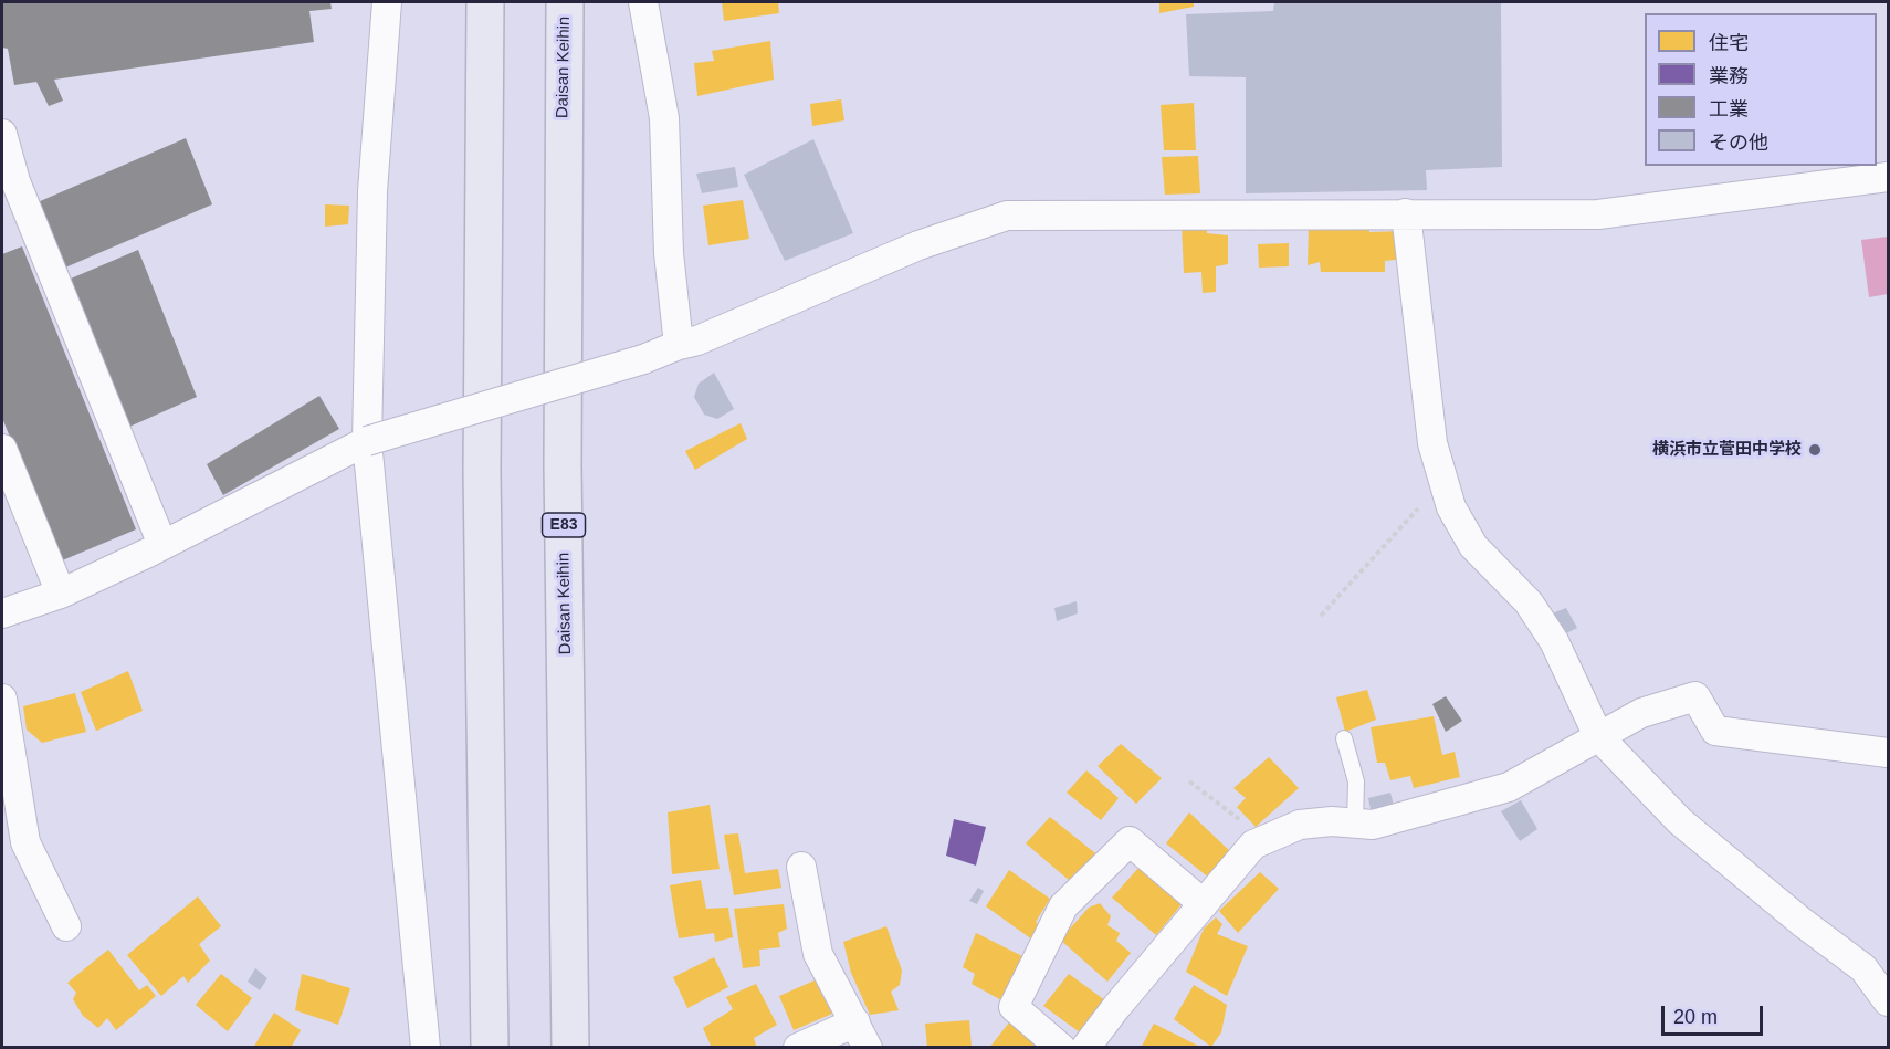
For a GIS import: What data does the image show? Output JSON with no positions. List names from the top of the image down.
{
  "streets": {
    "highway": ["Daisan Keihin", "E83"]
  },
  "places": ["横浜市立菅田中学校"],
  "legend": [
    "住宅",
    "業務",
    "工業",
    "その他"
  ],
  "scale_bar": "20 m"
}
